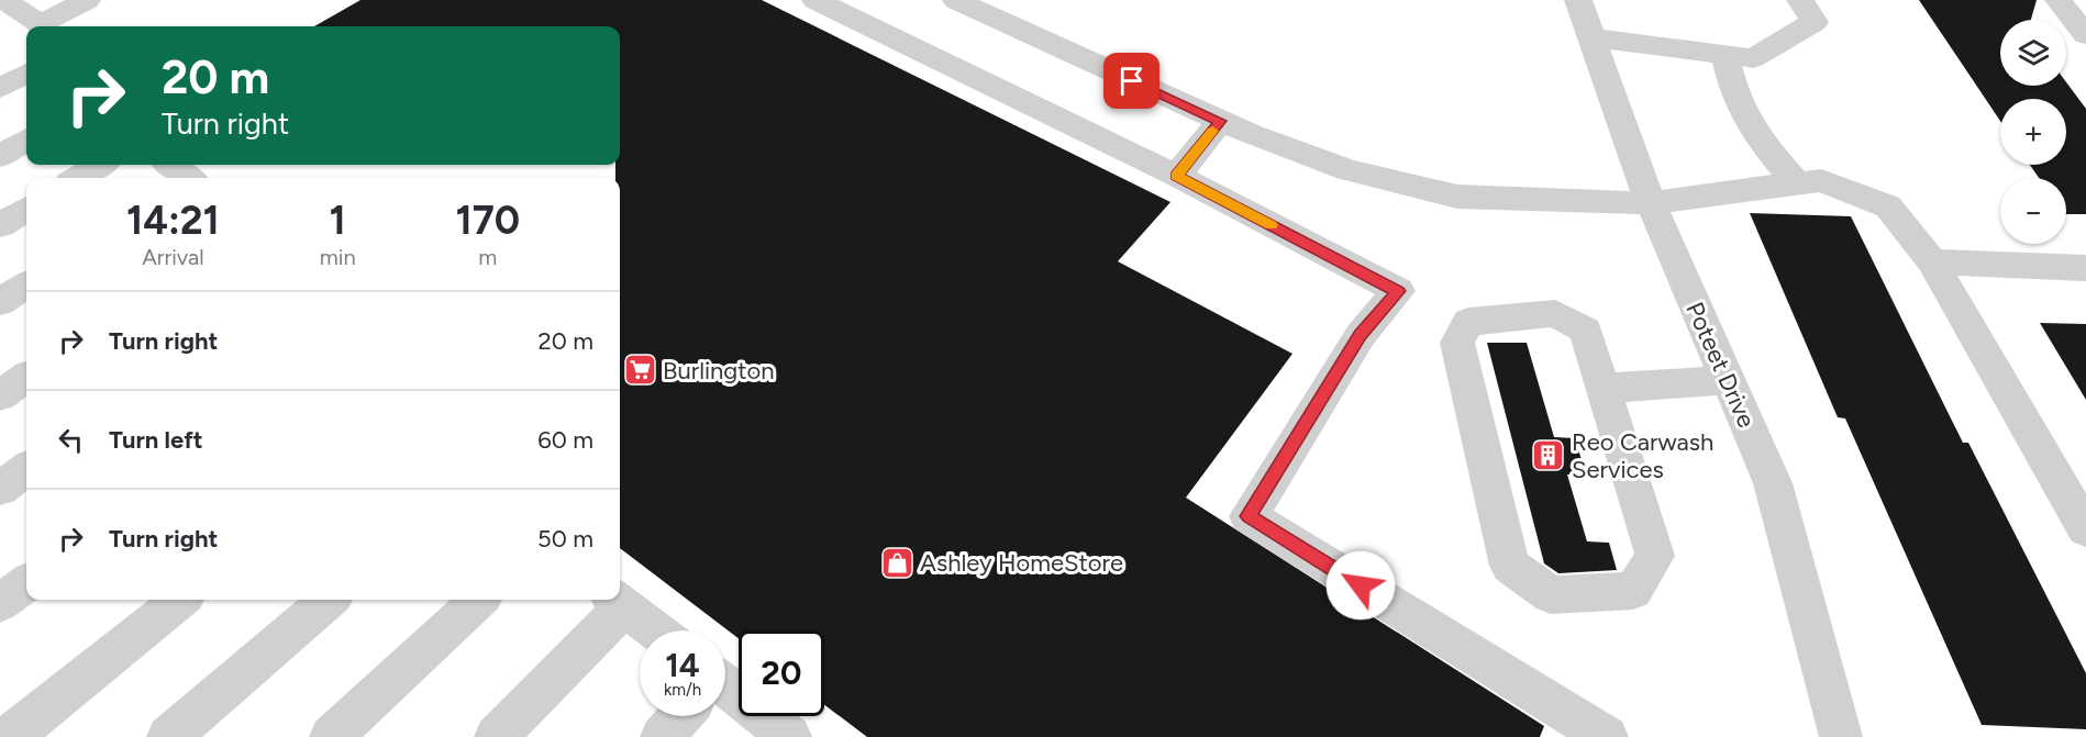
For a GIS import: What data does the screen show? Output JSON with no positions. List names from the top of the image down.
{
  "streets": {
    "street": ["Poteet Drive"]
  },
  "places": {
    "supermarket": ["Burlington"],
    "building": ["Reo Carwash Services"],
    "shop": ["Ashley HomeStore"]
  },
  "page": {
    "map_buttons": ["+", "−"],
    "turn": ["20 m", "Turn right"],
    "eta": [
      "14:21",
      "Arrival",
      "1",
      "min",
      "170",
      "m"
    ],
    "list": [
      {
        "name": "Turn right",
        "value": "20 m"
      },
      {
        "name": "Turn left",
        "value": "60 m"
      },
      {
        "name": "Turn right",
        "value": "50 m"
      }
    ],
    "speed": "14 km/h",
    "limit": "20"
  }
}
